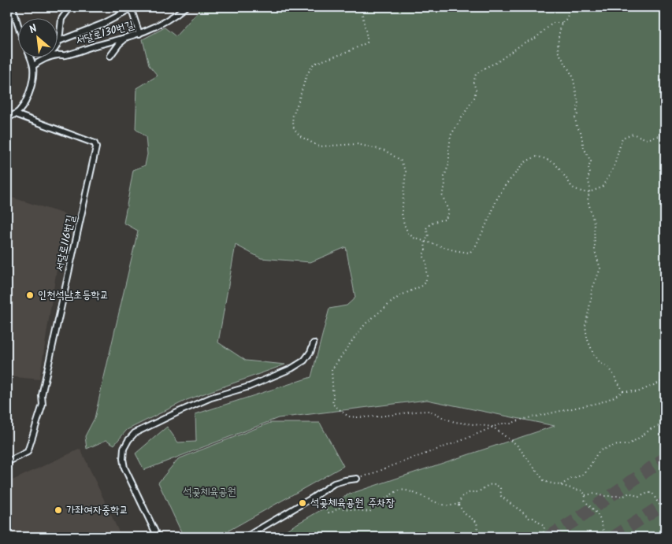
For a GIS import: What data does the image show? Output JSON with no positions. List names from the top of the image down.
{
  "streets": {
    "lane": ["서달로130번길", "서달로116번길"]
  },
  "parks": ["석곶체육공원"],
  "places": ["인천석남초등학교", "석곶체육공원 주차장", "가좌여자중학교"],
  "north": "top left"
}
